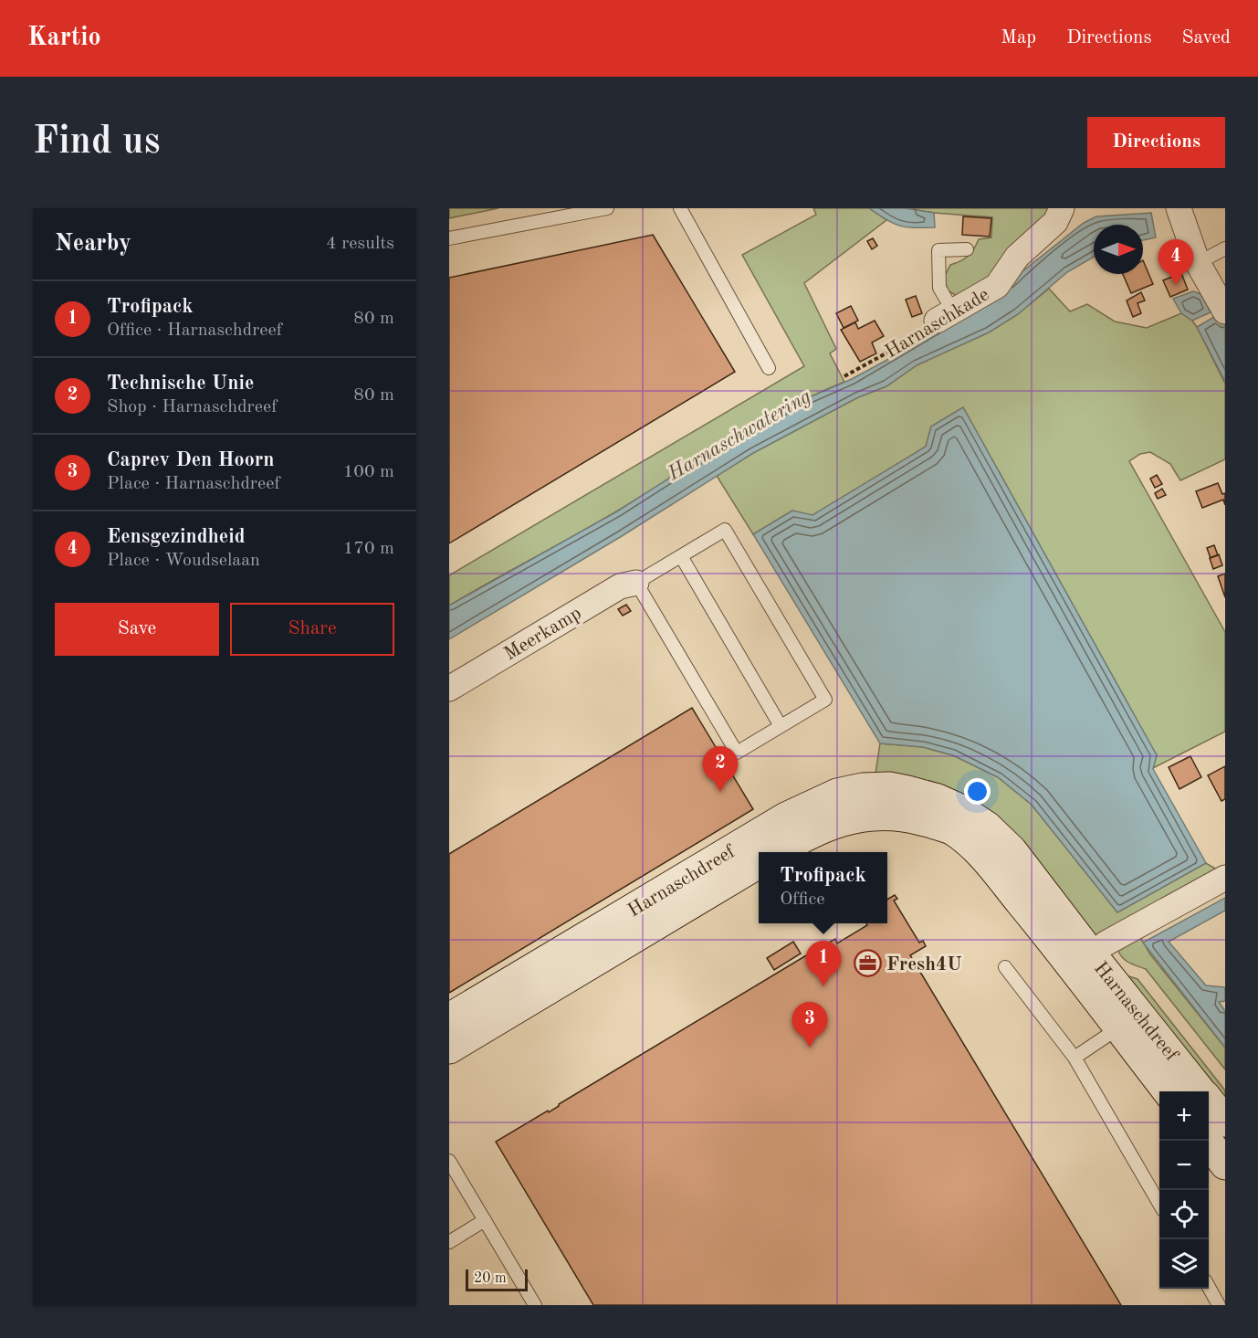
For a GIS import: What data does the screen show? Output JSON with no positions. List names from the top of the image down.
{
  "streets": {
    "street": ["Harnaschkade", "Meerkamp", "Harnaschdreef"]
  },
  "water": ["Harnaschwatering"],
  "places": {
    "office": ["Fresh4U"]
  },
  "scale_bar": "20 m",
  "north": "right",
  "page": {
    "header": "Kartio",
    "nav": ["Map", "Directions", "Saved"],
    "buttons": [
      "Directions",
      ["Save", "Share"]
    ],
    "title": "Find us",
    "heading": ["Nearby", "4 results"],
    "pins": [
      "4",
      "2",
      "1",
      "3"
    ],
    "list": [
      {
        "mark": "1",
        "name": "Trofipack",
        "note": "Office · Harnaschdreef",
        "value": "80 m"
      },
      {
        "mark": "2",
        "name": "Technische Unie",
        "note": "Shop · Harnaschdreef",
        "value": "80 m"
      },
      {
        "mark": "3",
        "name": "Caprev Den Hoorn",
        "note": "Place · Harnaschdreef",
        "value": "100 m"
      },
      {
        "mark": "4",
        "name": "Eensgezindheid",
        "note": "Place · Woudselaan",
        "value": "170 m"
      }
    ],
    "popup": ["Trofipack", "Office"],
    "map_buttons": ["+", "−"],
    "scale": "20 m"
  }
}
